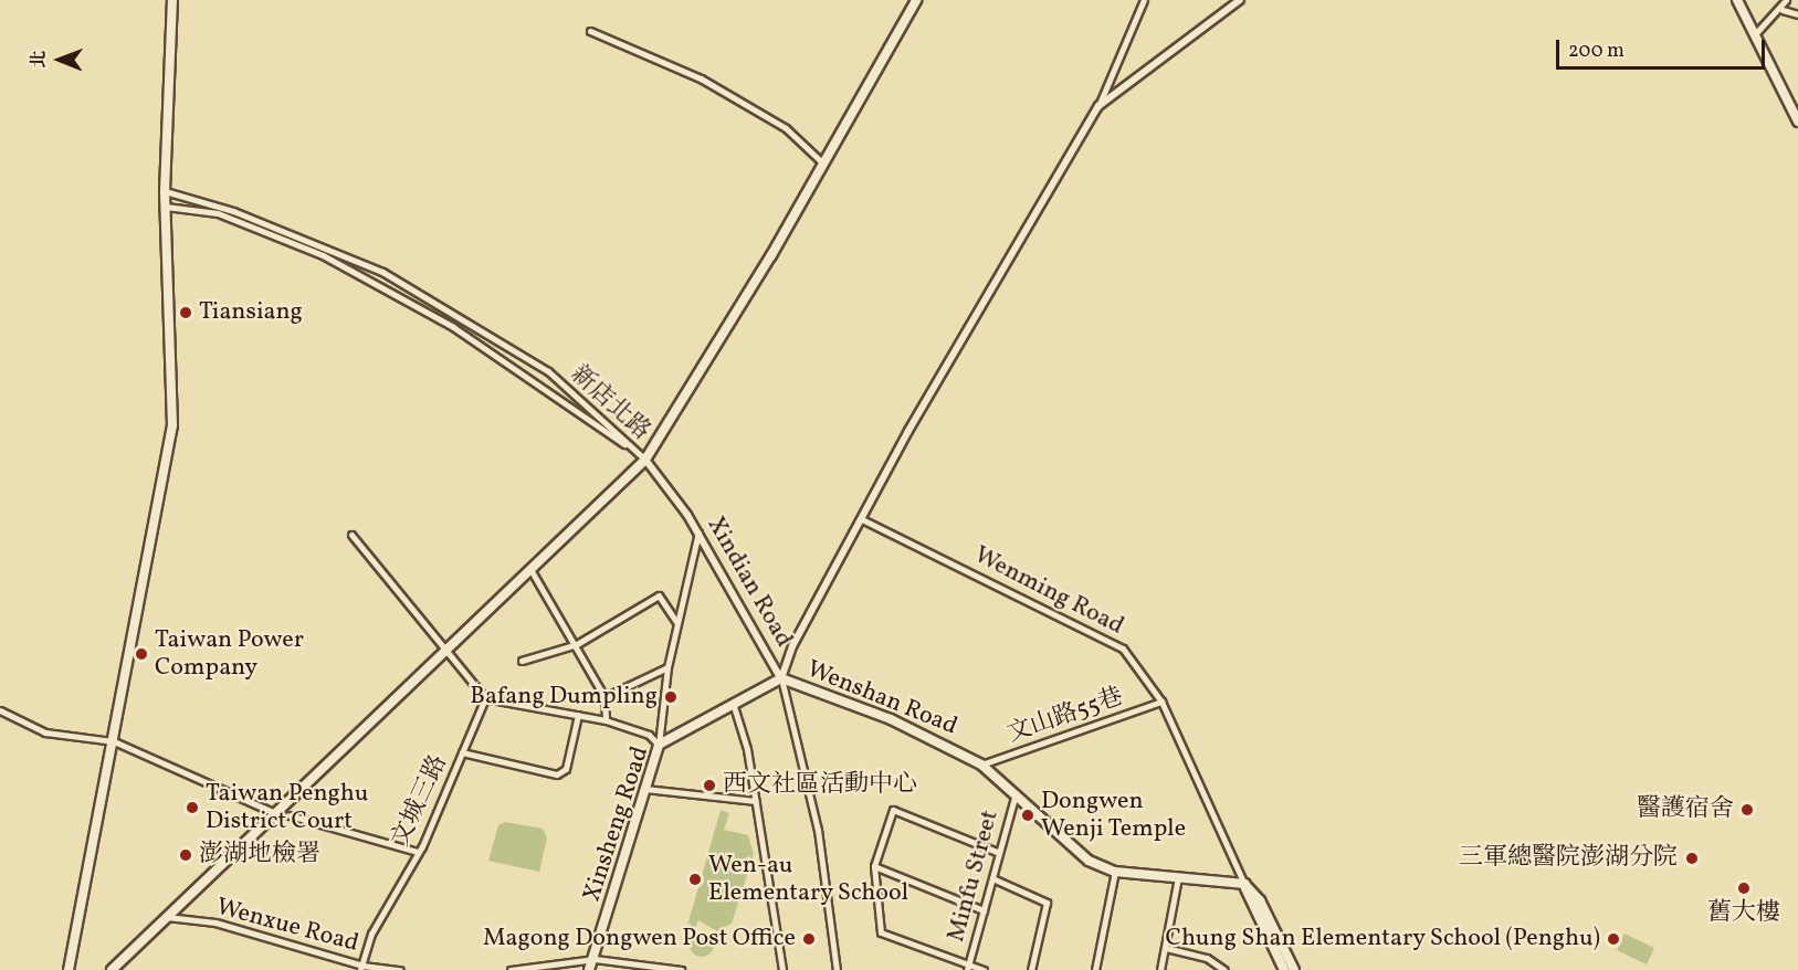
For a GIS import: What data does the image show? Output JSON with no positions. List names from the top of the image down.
{
  "streets": {
    "main road": ["Wenshan Road", "Xinsheng Road"],
    "street": [
      "新店北路",
      "Xindian Road",
      "Wenming Road",
      "文山路55巷",
      "文城三路",
      "Minfu Street",
      "Wenxue Road"
    ]
  },
  "crossings": [
    ["新店北路", "Xindian Road"],
    ["Xindian Road", "Wenshan Road"],
    ["Xindian Road", "Xinsheng Road"],
    ["Wenming Road", "Wenshan Road"],
    ["Wenming Road", "文山路55巷"],
    ["Wenshan Road", "文山路55巷"],
    ["Wenshan Road", "Xinsheng Road"],
    ["Wenshan Road", "Minfu Street"],
    ["文城三路", "Wenxue Road"]
  ],
  "places": [
    "Tiansiang",
    "Taiwan Power Company",
    "Bafang Dumpling",
    "西文社區活動中心",
    "Taiwan Penghu District Court",
    "醫護宿舍",
    "Dongwen Wenji Temple",
    "澎湖地檢署",
    "三軍總醫院澎湖分院",
    "Wen-au Elementary School",
    "舊大樓",
    "Magong Dongwen Post Office",
    "Chung Shan Elementary School (Penghu)"
  ],
  "scale_bar": "200 m",
  "north": "left"
}
